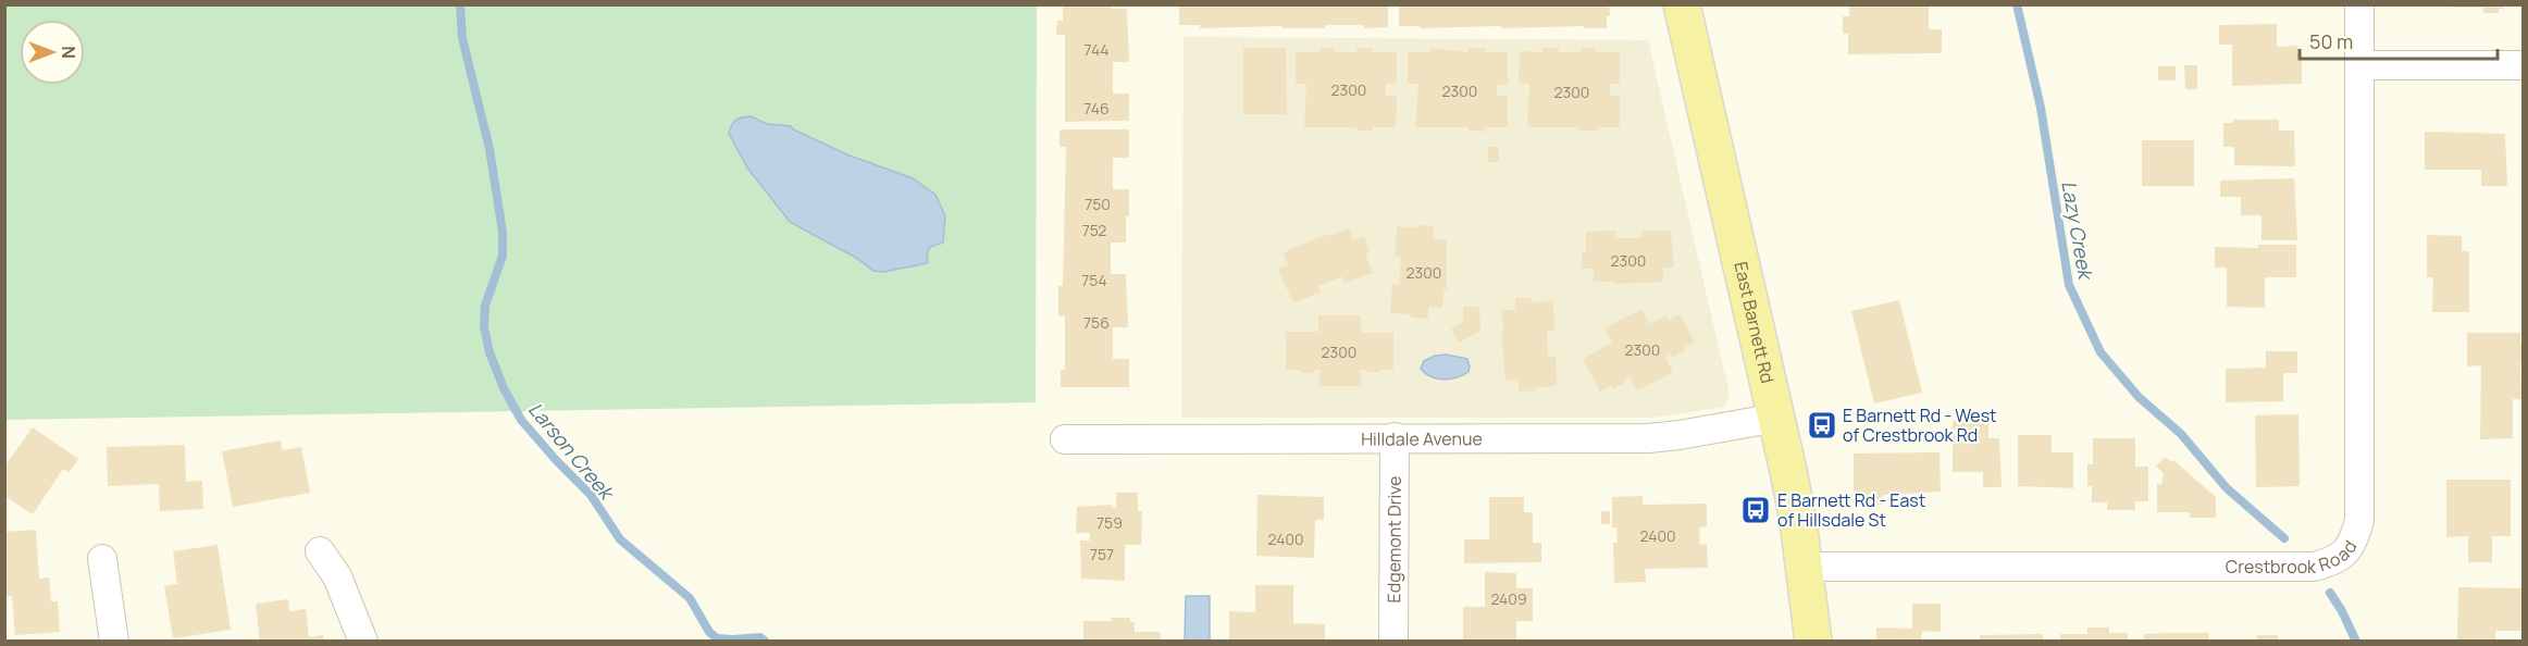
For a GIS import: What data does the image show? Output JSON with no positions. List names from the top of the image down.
{
  "streets": {
    "main road": ["East Barnett Rd"],
    "street": ["Hilldale Avenue", "Edgemont Drive", "Crestbrook Road"]
  },
  "crossings": [
    ["East Barnett Rd", "Hilldale Avenue"],
    ["East Barnett Rd", "Crestbrook Road"],
    ["Hilldale Avenue", "Edgemont Drive"]
  ],
  "water": ["Lazy Creek", "Larson Creek"],
  "places": {
    "bus stop": ["E Barnett Rd - West of Crestbrook Rd", "E Barnett Rd - East of Hillsdale St"]
  },
  "house_numbers": [
    "744",
    "2300",
    "2300",
    "2300",
    "746",
    "750",
    "752",
    "2300",
    "2300",
    "754",
    "756",
    "2300",
    "2300",
    "759",
    "2400",
    "2400",
    "757",
    "2409"
  ],
  "scale_bar": "50 m",
  "north": "right"
}
